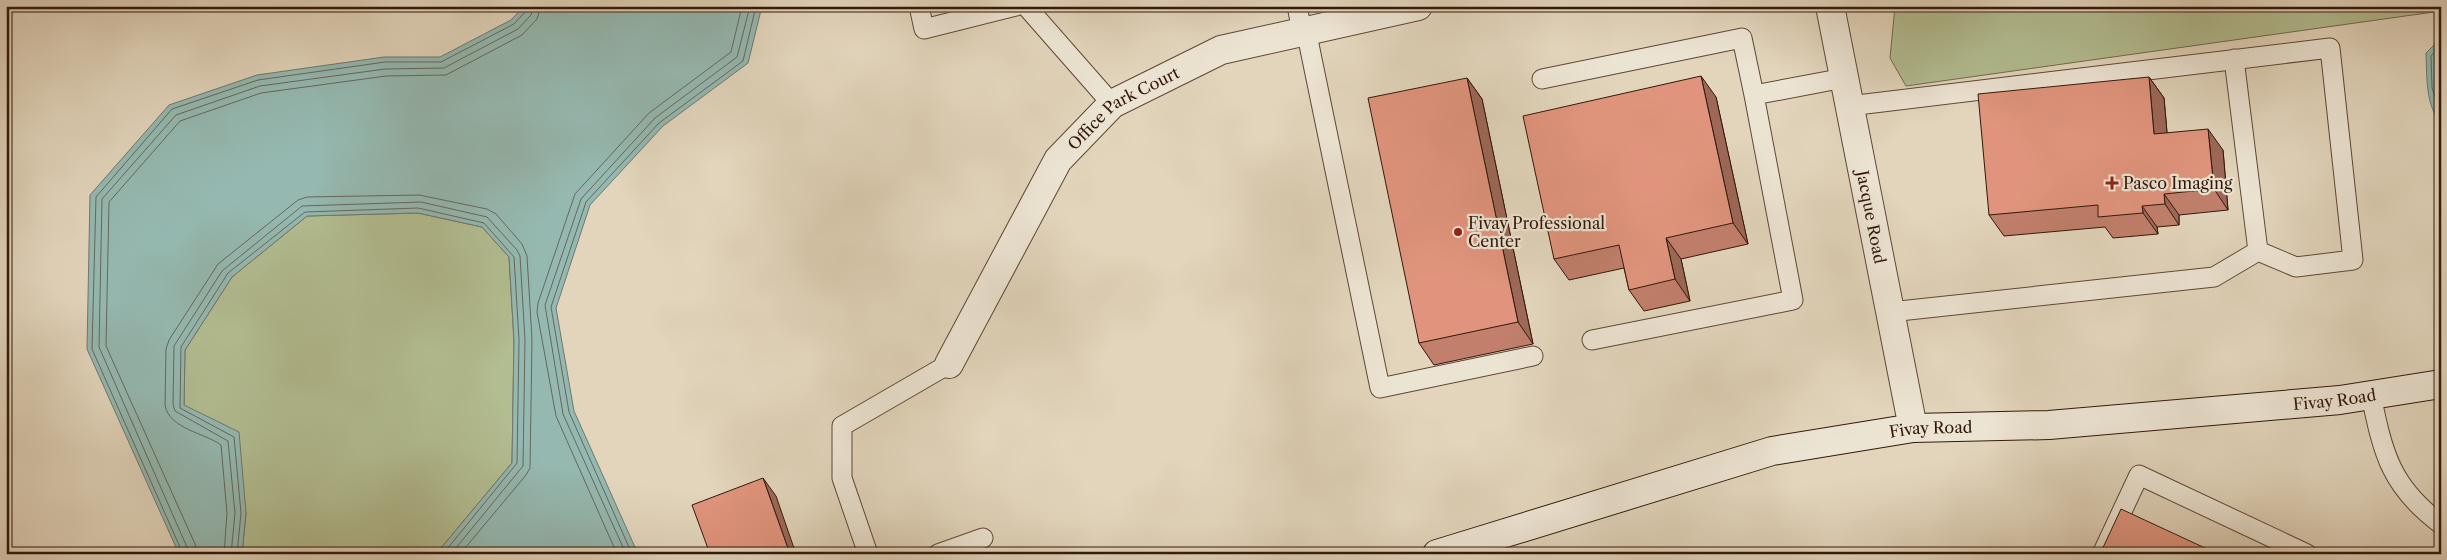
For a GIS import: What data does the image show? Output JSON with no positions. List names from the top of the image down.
{
  "streets": {
    "street": ["Office Park Court", "Jacque Road", "Fivay Road"]
  },
  "crossings": [
    ["Jacque Road", "Fivay Road"]
  ],
  "places": {
    "health": ["Pasco Imaging"],
    "other": ["Fivay Professional Center"]
  }
}
